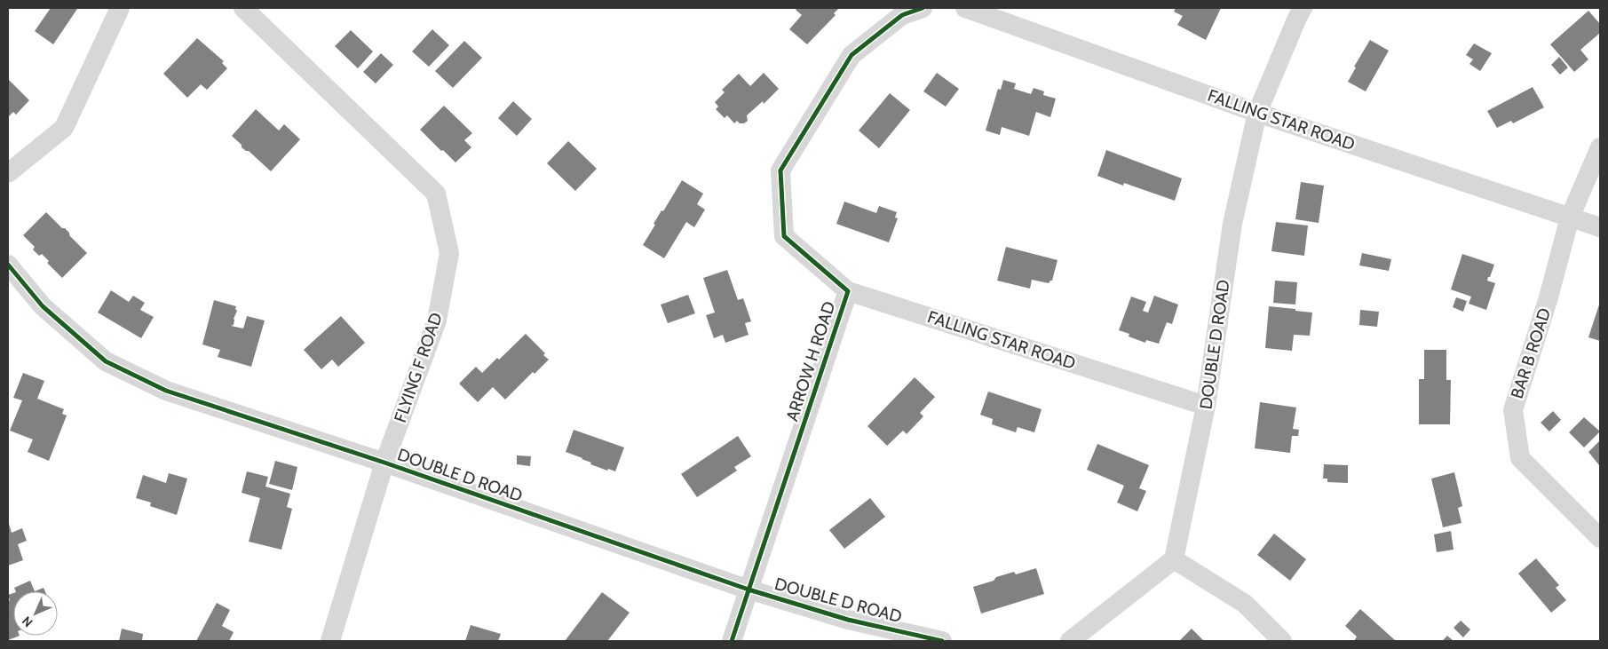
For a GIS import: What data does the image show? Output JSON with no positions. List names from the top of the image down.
{
  "streets": {
    "street": [
      "FALLING STAR ROAD",
      "DOUBLE D ROAD",
      "BAR B ROAD",
      "ARROW H ROAD",
      "FLYING F ROAD"
    ]
  },
  "crossings": [
    ["FALLING STAR ROAD", "DOUBLE D ROAD"],
    ["FALLING STAR ROAD", "BAR B ROAD"],
    ["FALLING STAR ROAD", "ARROW H ROAD"],
    ["DOUBLE D ROAD", "ARROW H ROAD"],
    ["DOUBLE D ROAD", "FLYING F ROAD"]
  ],
  "north": "bottom left"
}
